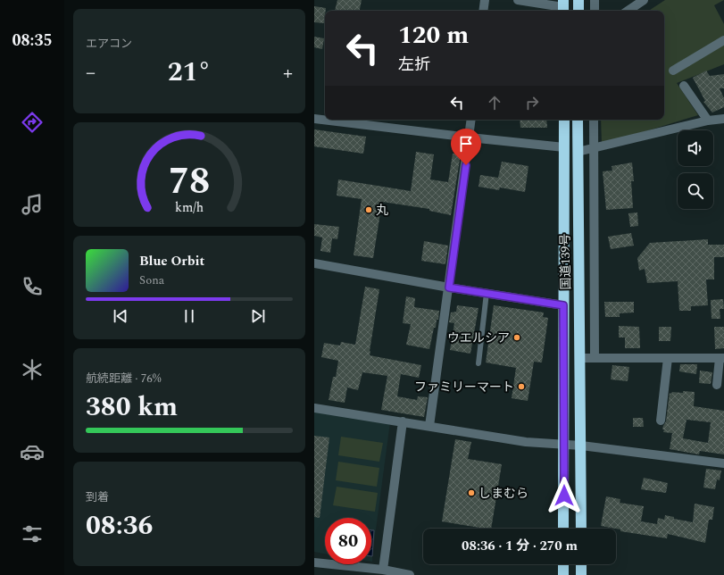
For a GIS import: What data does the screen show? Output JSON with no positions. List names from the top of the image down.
{
  "streets": {
    "highway": ["国道139号"]
  },
  "places": [
    "丸",
    "ウエルシア",
    "ファミリーマート",
    "しまむら"
  ],
  "page": {
    "tabs": "08:35",
    "tile": [
      "エアコン",
      ["航続距離 · 76%", "380 km"],
      ["到着", "08:36"]
    ],
    "turn": ["120 m", "左折"],
    "heat": ["−", "21°", "+"],
    "song": ["Blue Orbit", "Sona"],
    "limit": "80",
    "trip": "08:36 · 1 分 · 270 m",
    "gauge": ["78", "km/h"]
  }
}
